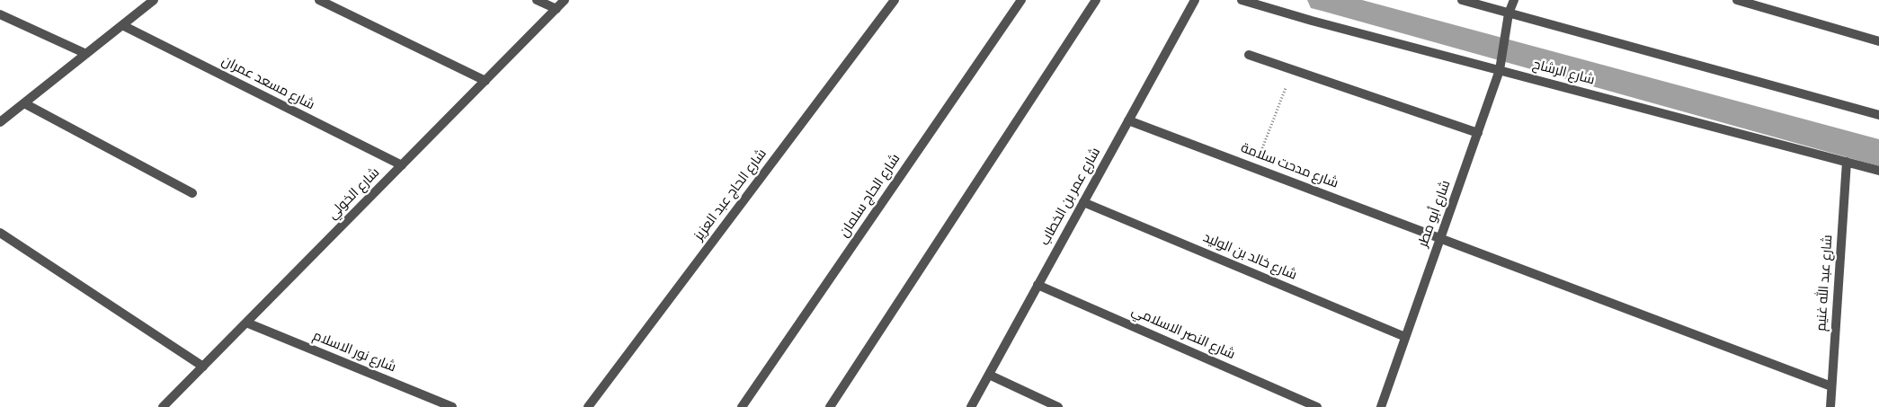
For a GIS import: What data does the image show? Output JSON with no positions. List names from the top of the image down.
{
  "streets": {
    "street": [
      "شارع الرشاح",
      "شارع مسعد عمران",
      "شارع مدحت سلامة",
      "شارع الخولي",
      "شارع الحاج عبد العزيز",
      "شارع الحاج سلمان",
      "شارع عمر بن الخطاب",
      "شارع أبو مطر",
      "شارع خالد بن الوليد",
      "شارع عبد الله غنيم",
      "شارع النصر الاسلامي",
      "شارع نور الاسلام"
    ]
  },
  "crossings": [
    ["شارع الرشاح", "شارع أبو مطر"],
    ["شارع الرشاح", "شارع عبد الله غنيم"],
    ["شارع مسعد عمران", "شارع الخولي"],
    ["شارع مدحت سلامة", "شارع عمر بن الخطاب"],
    ["شارع مدحت سلامة", "شارع أبو مطر"],
    ["شارع مدحت سلامة", "شارع عبد الله غنيم"],
    ["شارع الخولي", "شارع نور الاسلام"],
    ["شارع عمر بن الخطاب", "شارع خالد بن الوليد"],
    ["شارع عمر بن الخطاب", "شارع النصر الاسلامي"],
    ["شارع أبو مطر", "شارع خالد بن الوليد"]
  ]
}
